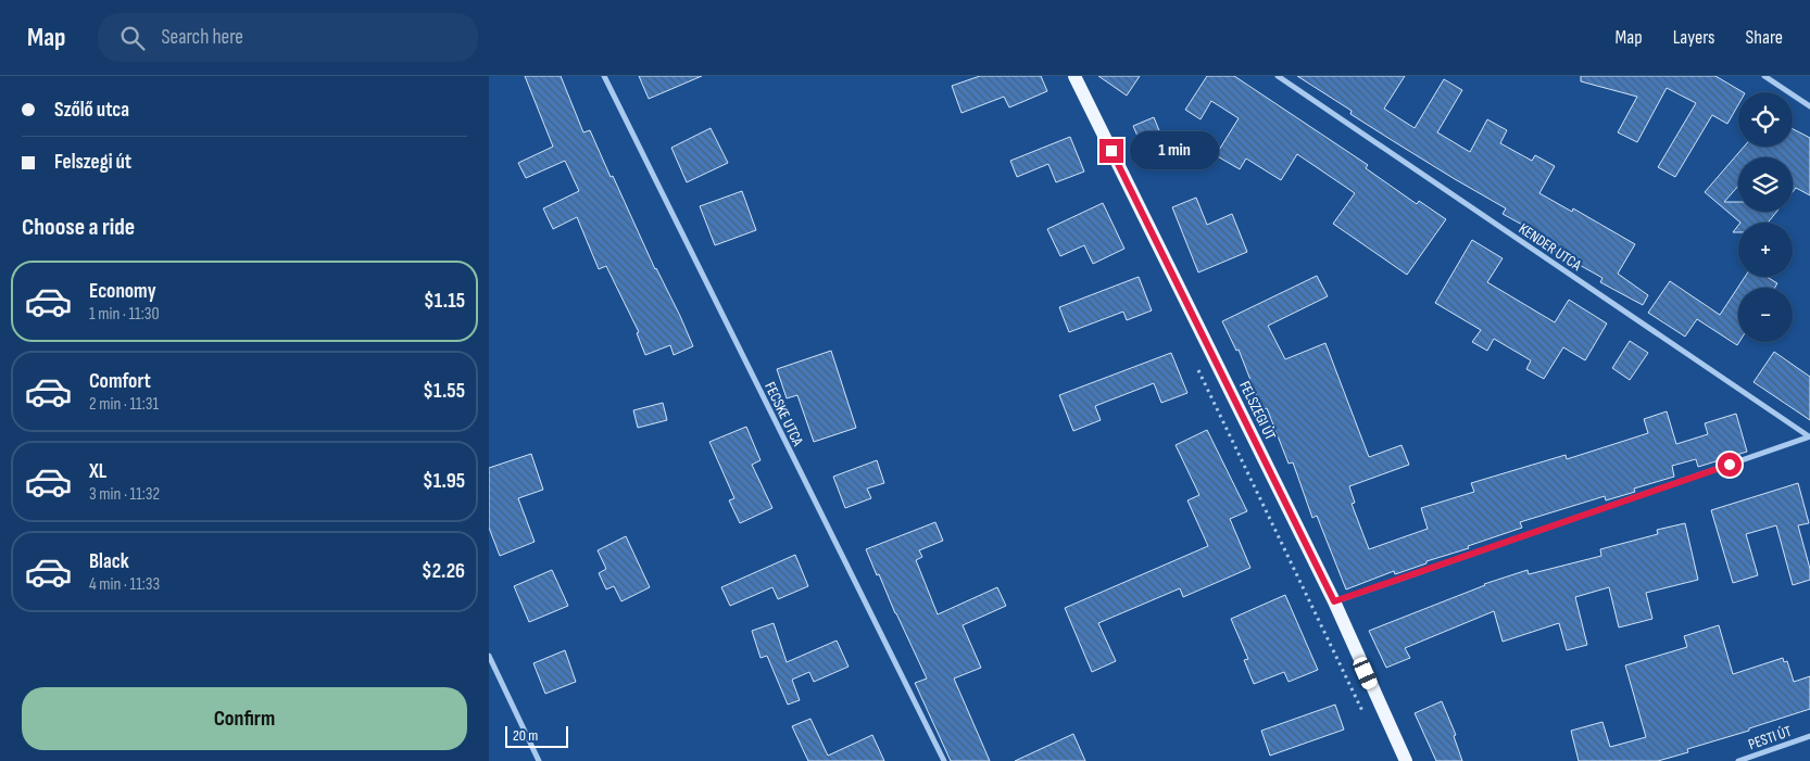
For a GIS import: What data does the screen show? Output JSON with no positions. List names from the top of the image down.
{
  "streets": {
    "main road": ["FELSZEGI ÚT"],
    "street": ["KENDER UTCA", "FECSKE UTCA", "PESTI ÚT"]
  },
  "scale_bar": "20 m",
  "page": {
    "header": "Map",
    "search": "Search here",
    "nav": ["Map", "Layers", "Share"],
    "banner": ["Szőlő utca", "Felszegi út"],
    "map_buttons": ["+", "−"],
    "bubble": "1 min",
    "heading": "Choose a ride",
    "list": [
      {
        "name": "Economy",
        "note": "1 min · 11:30",
        "value": "$1.15"
      },
      {
        "name": "Comfort",
        "note": "2 min · 11:31",
        "value": "$1.55"
      },
      {
        "name": "XL",
        "note": "3 min · 11:32",
        "value": "$1.95"
      },
      {
        "name": "Black",
        "note": "4 min · 11:33",
        "value": "$2.26"
      }
    ],
    "buttons": "Confirm",
    "scale": "20 m"
  }
}
